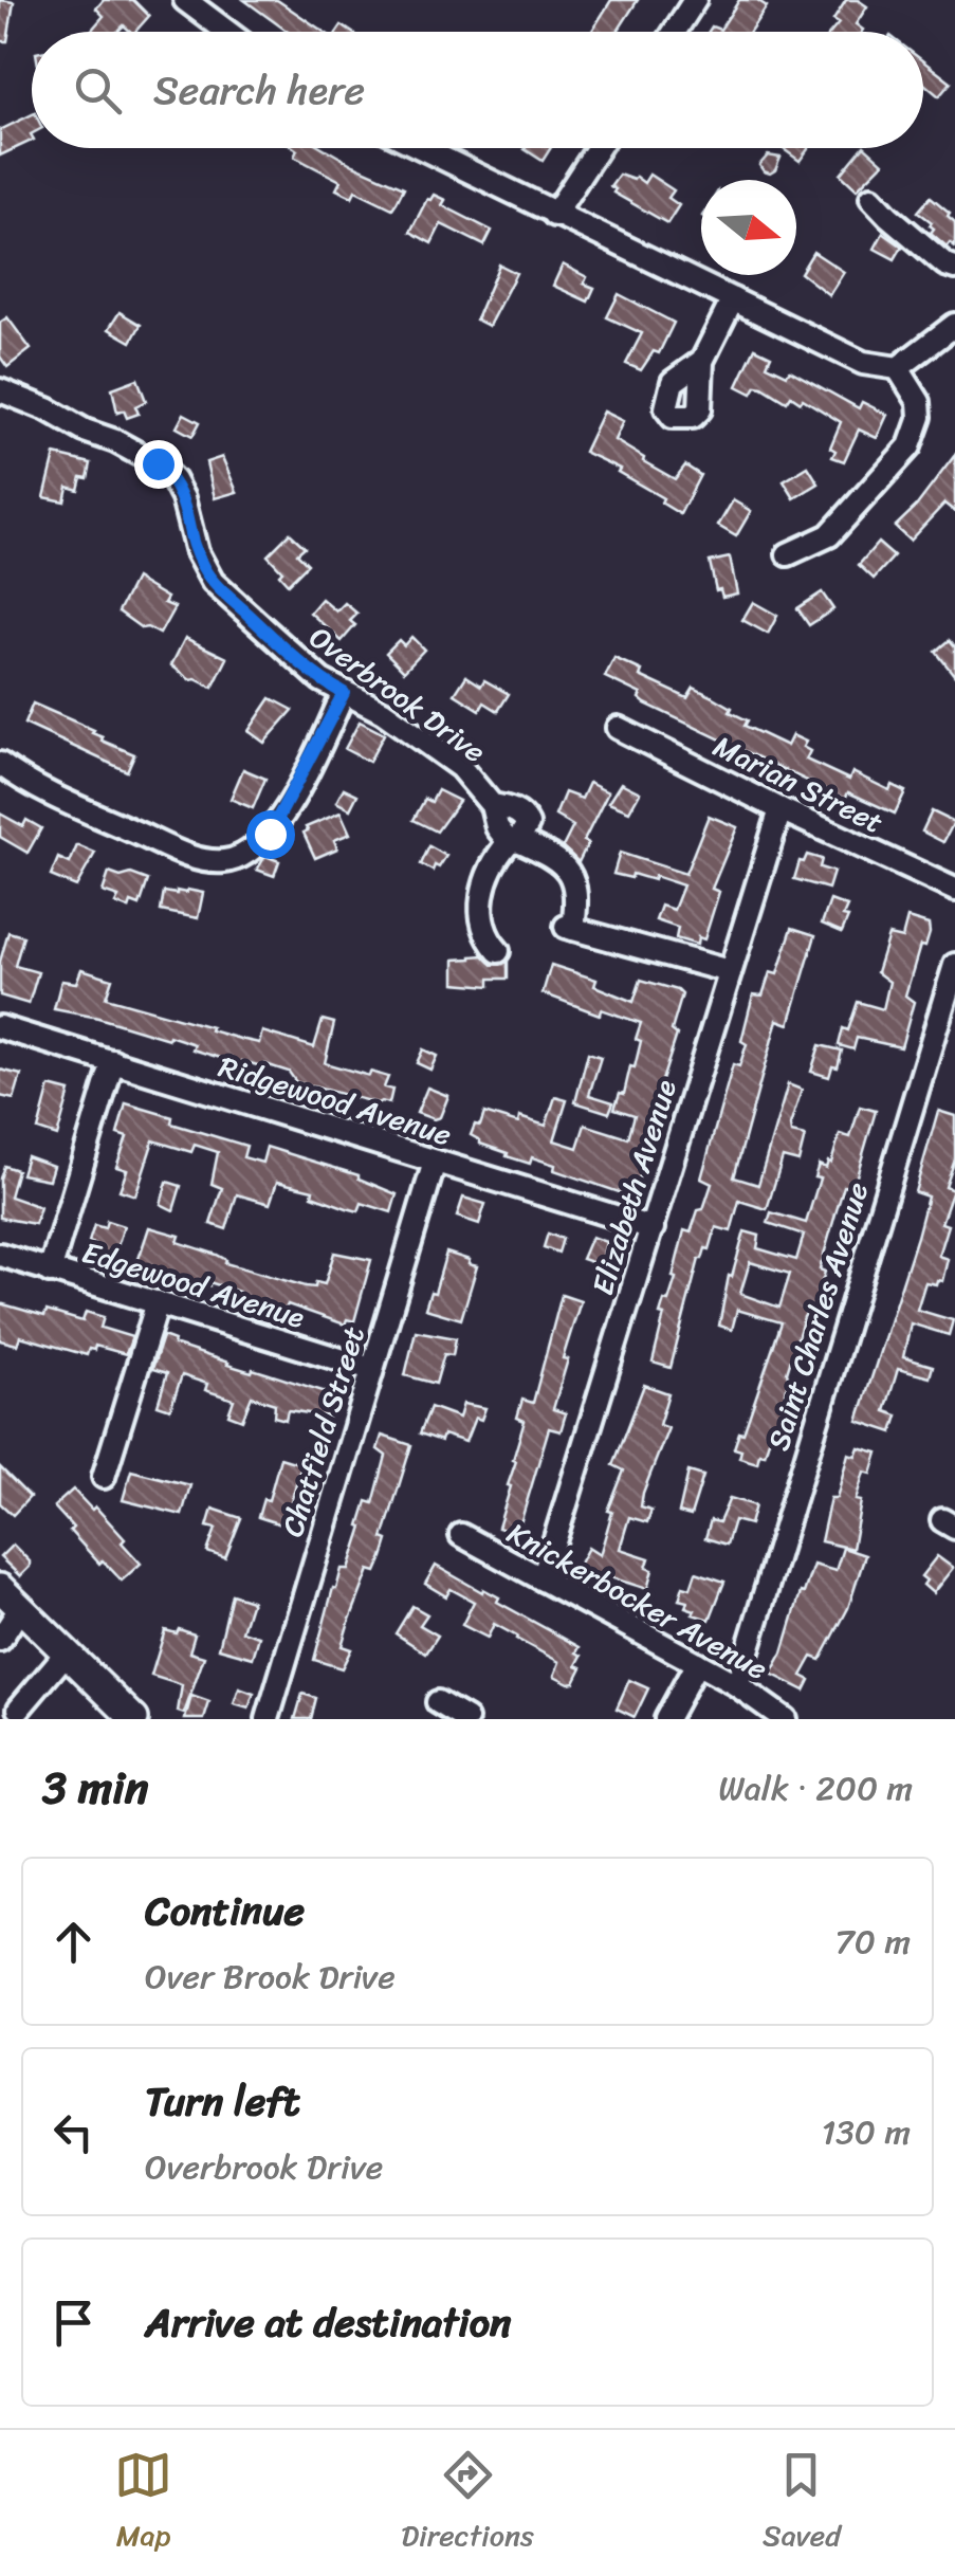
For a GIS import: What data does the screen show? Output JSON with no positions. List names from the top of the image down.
{
  "streets": {
    "street": [
      "Overbrook Drive",
      "Marian Street",
      "Ridgewood Avenue",
      "Elizabeth Avenue",
      "Edgewood Avenue",
      "Saint Charles Avenue",
      "Chatfield Street",
      "Knickerbocker Avenue"
    ]
  },
  "crossings": [
    ["Marian Street", "Elizabeth Avenue"],
    ["Ridgewood Avenue", "Elizabeth Avenue"],
    ["Ridgewood Avenue", "Chatfield Street"],
    ["Elizabeth Avenue", "Knickerbocker Avenue"],
    ["Edgewood Avenue", "Chatfield Street"],
    ["Saint Charles Avenue", "Knickerbocker Avenue"]
  ],
  "north": "right",
  "page": {
    "search": "Search here",
    "heading": ["3 min", "Walk · 200 m"],
    "list": [
      ["Continue", "Over Brook Drive", "70 m"],
      ["Turn left", "Overbrook Drive", "130 m"],
      "Arrive at destination"
    ],
    "nav": ["Map", "Directions", "Saved"]
  }
}
